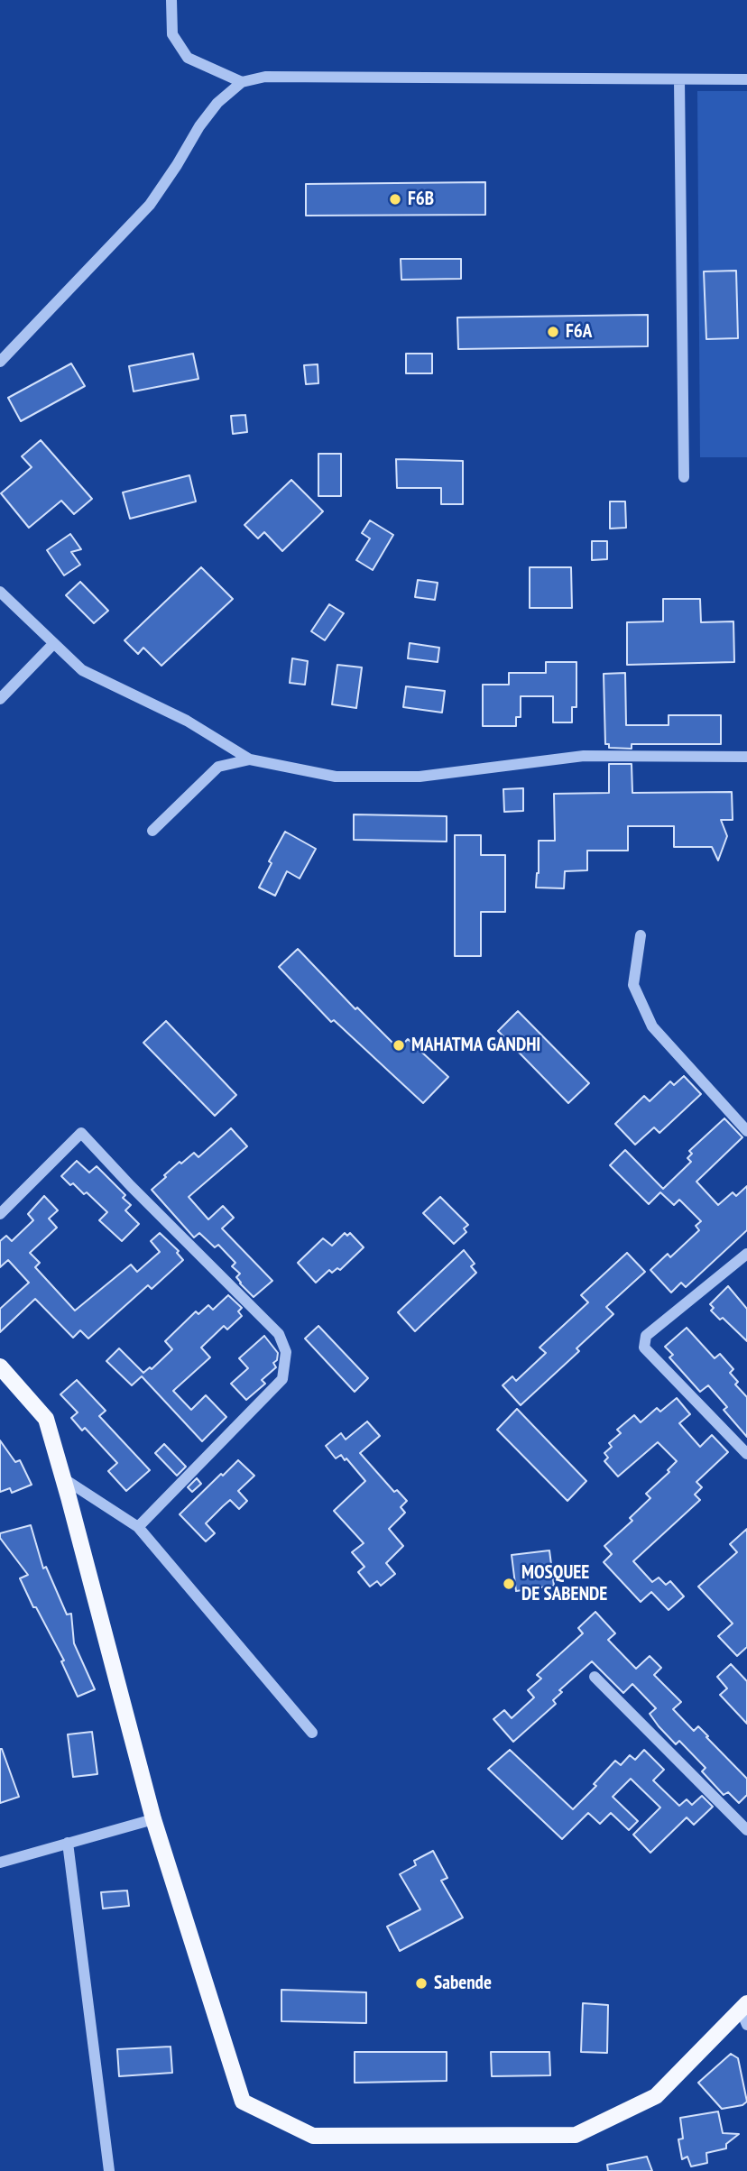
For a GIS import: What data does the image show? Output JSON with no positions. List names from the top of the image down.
{
  "places": [
    "F6B",
    "F6A",
    "MAHATMA GANDHI",
    "MOSQUEE DE SABENDE",
    "Sabende"
  ]
}
